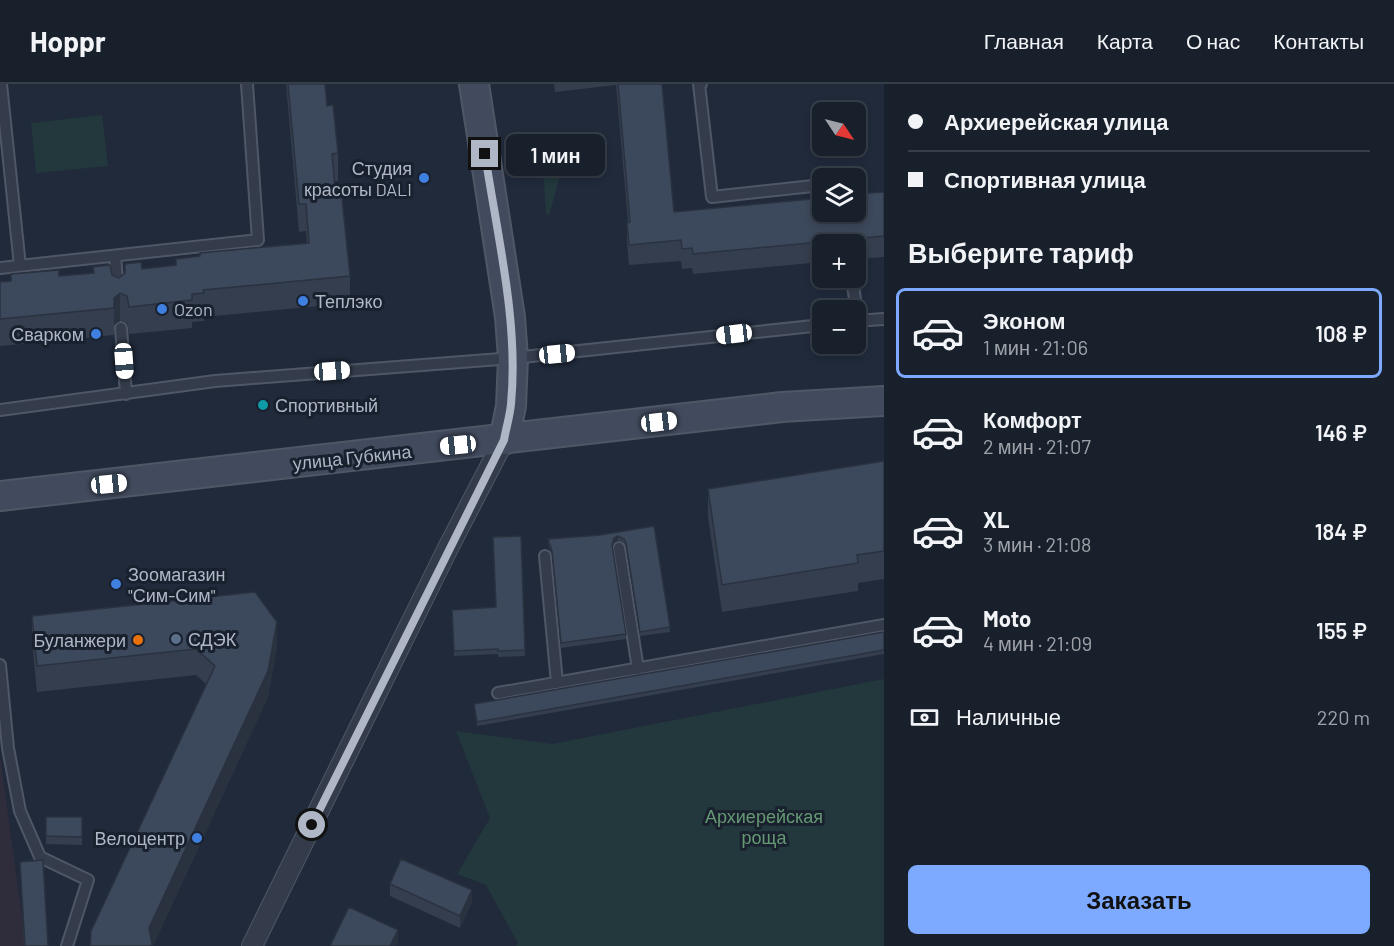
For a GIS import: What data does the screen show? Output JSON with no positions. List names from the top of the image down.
{
  "streets": {
    "main road": ["улица Губкина"]
  },
  "parks": ["Архиерейская роща"],
  "places": [
    "Студия красоты DALI",
    "Теплэко",
    "Ozon",
    "Сварком",
    "Спортивный",
    "Зоомагазин \"Сим-Сим\"",
    "СДЭК",
    "Буланжери",
    "Велоцентр"
  ],
  "north": "bottom right",
  "page": {
    "header": "Hoppr",
    "nav": [
      "Главная",
      "Карта",
      "О нас",
      "Контакты"
    ],
    "banner": ["Архиерейская улица", "Спортивная улица"],
    "map_buttons": ["+", "−"],
    "bubble": "1 мин",
    "heading": "Выберите тариф",
    "list": [
      {
        "name": "Эконом",
        "note": "1 мин · 21:06",
        "value": "108 ₽"
      },
      {
        "name": "Комфорт",
        "note": "2 мин · 21:07",
        "value": "146 ₽"
      },
      {
        "name": "XL",
        "note": "3 мин · 21:08",
        "value": "184 ₽"
      },
      {
        "name": "Moto",
        "note": "4 мин · 21:09",
        "value": "155 ₽"
      }
    ],
    "pay": ["Наличные", "220 m"],
    "buttons": "Заказать"
  }
}
